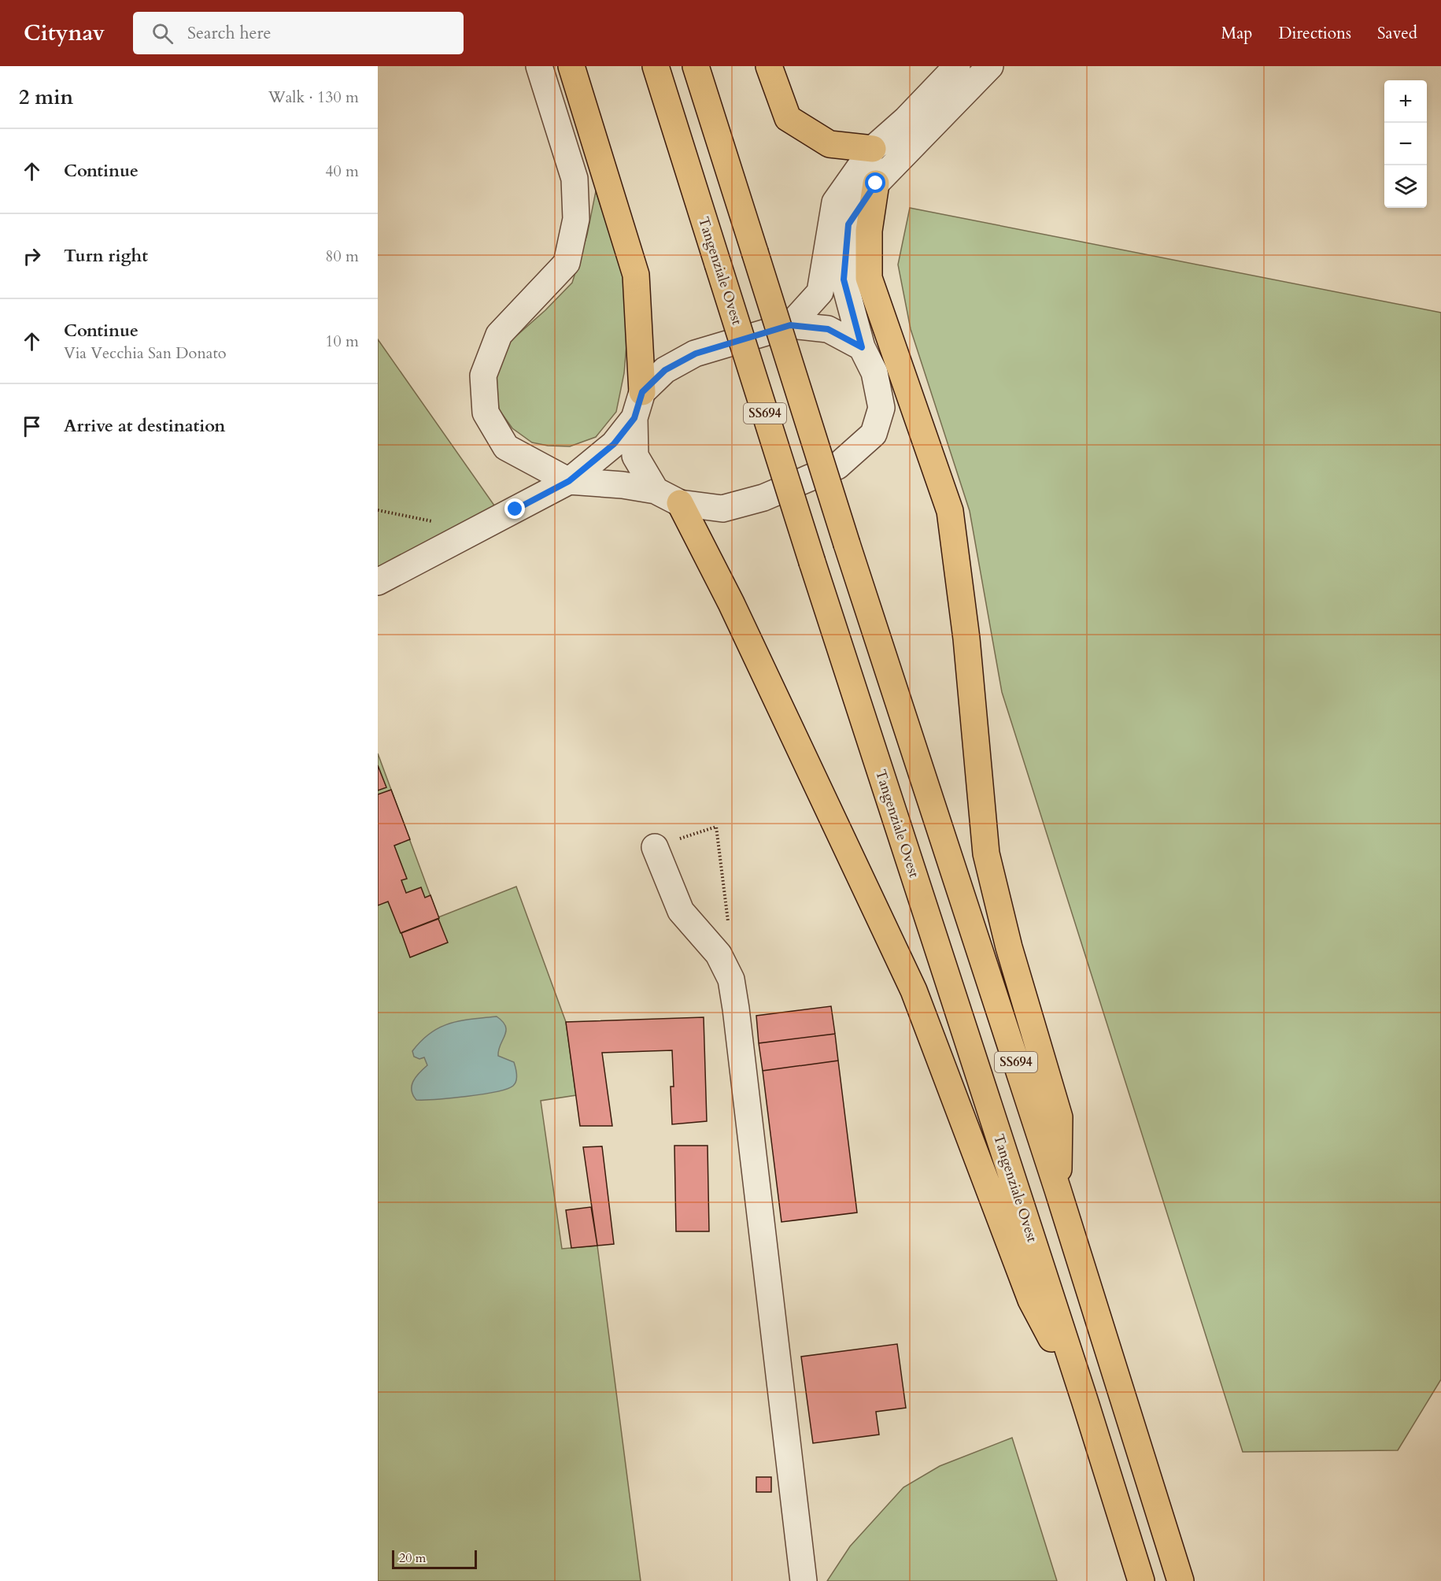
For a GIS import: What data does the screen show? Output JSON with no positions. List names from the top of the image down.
{
  "streets": {
    "highway": ["Tangenziale Ovest", "SS694"]
  },
  "scale_bar": "20 m",
  "page": {
    "header": "Citynav",
    "search": "Search here",
    "nav": ["Map", "Directions", "Saved"],
    "heading": ["2 min", "Walk · 130 m"],
    "map_buttons": ["+", "−"],
    "list": [
      ["Continue", "40 m"],
      ["Turn right", "80 m"],
      ["Continue", "Via Vecchia San Donato", "10 m"],
      "Arrive at destination"
    ],
    "scale": "20 m"
  }
}
